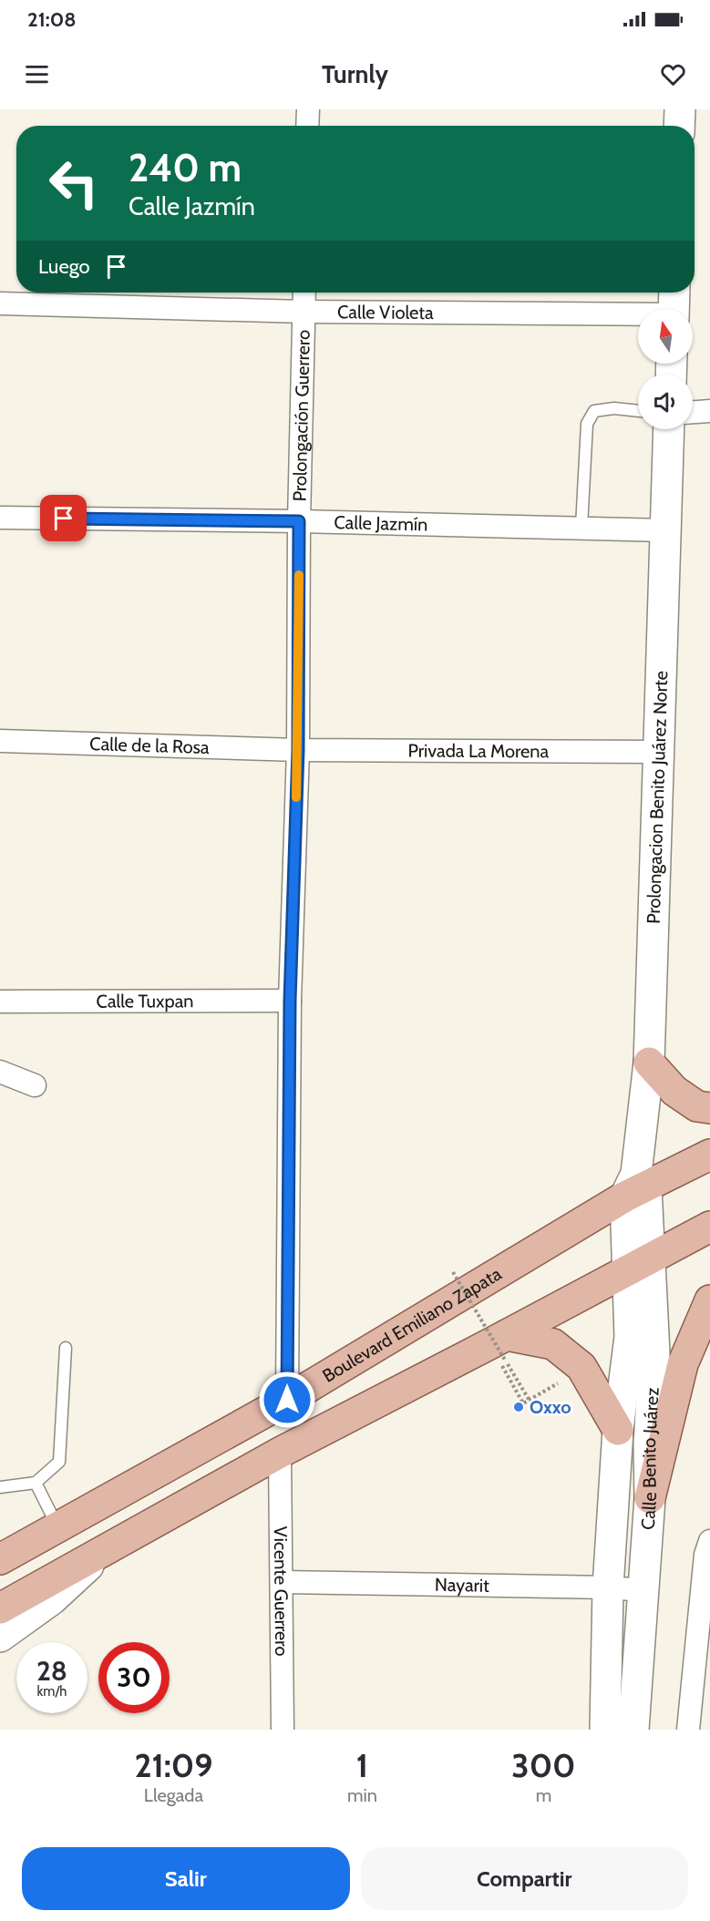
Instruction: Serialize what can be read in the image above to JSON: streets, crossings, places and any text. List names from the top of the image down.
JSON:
{
  "streets": {
    "main road": ["Boulevard Emiliano Zapata"],
    "street": [
      "Calle Violeta",
      "Prolongación Guerrero",
      "Calle Jazmín",
      "Calle de la Rosa",
      "Privada La Morena",
      "Prolongacion Benito Juárez Norte",
      "Calle Tuxpan",
      "Calle Benito Juárez",
      "Nayarit",
      "Vicente Guerrero"
    ]
  },
  "crossings": [
    ["Calle Violeta", "Prolongación Guerrero"],
    ["Prolongación Guerrero", "Calle Jazmín"],
    ["Prolongación Guerrero", "Calle de la Rosa"],
    ["Prolongación Guerrero", "Privada La Morena"],
    ["Prolongación Guerrero", "Calle Tuxpan"],
    ["Prolongación Guerrero", "Boulevard Emiliano Zapata"],
    ["Calle Jazmín", "Prolongacion Benito Juárez Norte"],
    ["Calle de la Rosa", "Privada La Morena"],
    ["Privada La Morena", "Prolongacion Benito Juárez Norte"],
    ["Prolongacion Benito Juárez Norte", "Boulevard Emiliano Zapata"],
    ["Prolongacion Benito Juárez Norte", "Calle Benito Juárez"],
    ["Boulevard Emiliano Zapata", "Calle Benito Juárez"],
    ["Calle Benito Juárez", "Nayarit"],
    ["Nayarit", "Vicente Guerrero"]
  ],
  "places": ["Oxxo"],
  "north": "top",
  "page": {
    "status": "21:08",
    "header": "Turnly",
    "turn": ["240 m", "Calle Jazmín"],
    "then": "Luego",
    "speed": "28 km/h",
    "limit": "30",
    "eta": [
      "21:09",
      "Llegada",
      "1",
      "min",
      "300",
      "m"
    ],
    "buttons": ["Salir", "Compartir"]
  }
}
